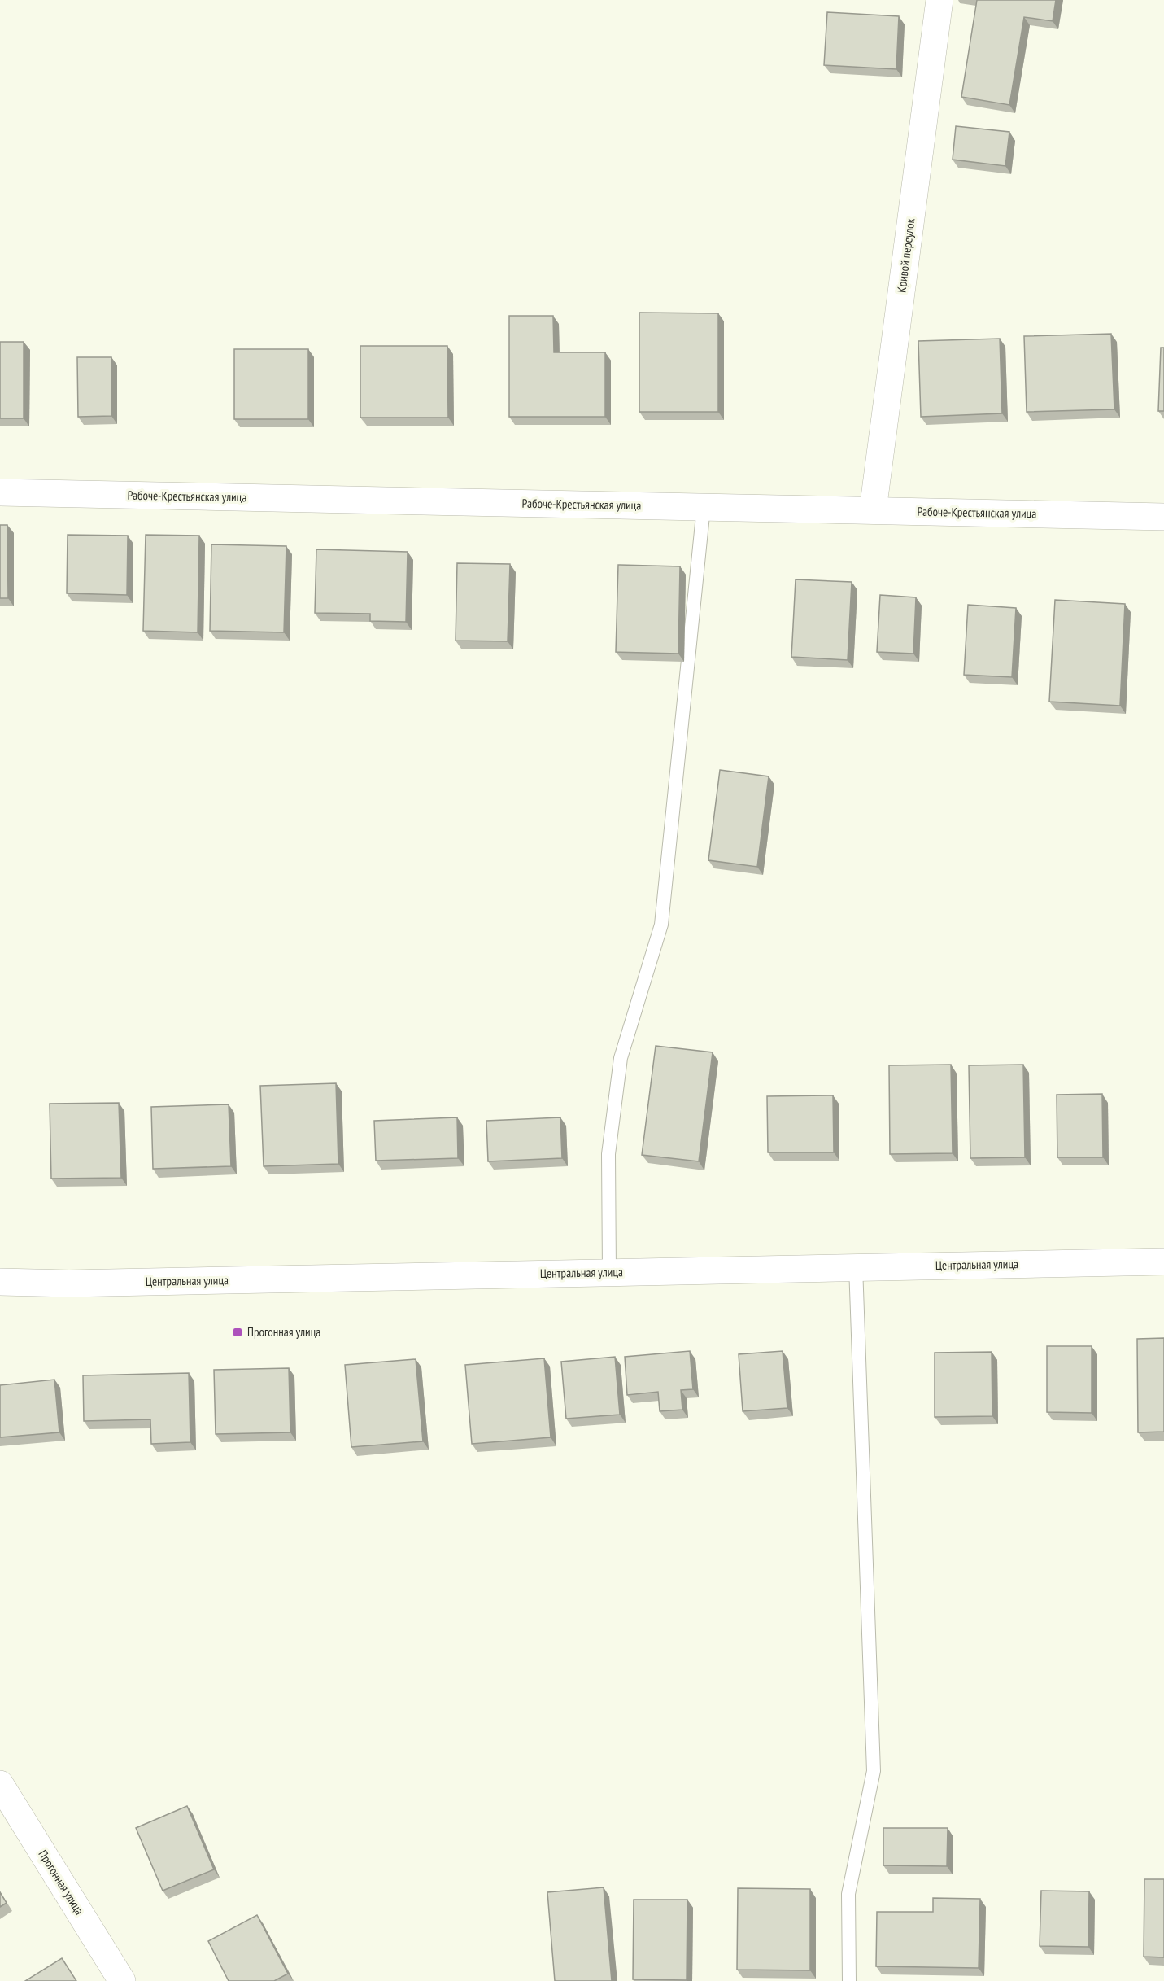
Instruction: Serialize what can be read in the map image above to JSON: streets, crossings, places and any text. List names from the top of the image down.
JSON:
{
  "streets": {
    "street": [
      "Кривой переулок",
      "Рабоче-Крестьянская улица",
      "Центральная улица",
      "Прогонная улица"
    ]
  },
  "crossings": [
    ["Кривой переулок", "Рабоче-Крестьянская улица"]
  ],
  "places": {
    "transit": ["Прогонная улица"]
  }
}
